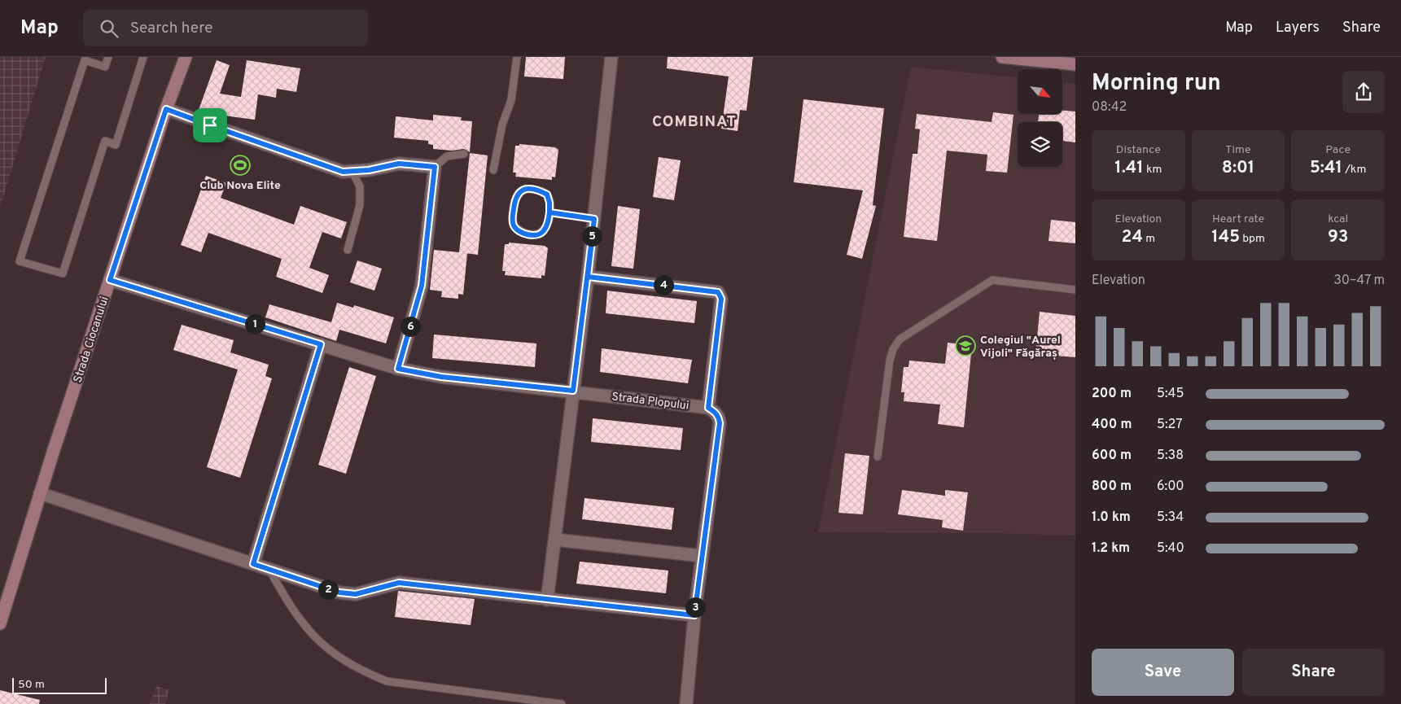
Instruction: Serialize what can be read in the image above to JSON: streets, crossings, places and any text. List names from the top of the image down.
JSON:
{
  "streets": {
    "main road": ["Strada Ciocanului"],
    "street": ["Strada Plopului"]
  },
  "crossings": [
    ["Strada Ciocanului", "Strada Plopului"]
  ],
  "districts": ["COMBINAT"],
  "places": {
    "sports": ["Club Nova Elite"],
    "school or university": ["Colegiul \"Aurel Vijoli\" Făgăraș"]
  },
  "scale_bar": "50 m",
  "north": "bottom right",
  "page": {
    "header": "Map",
    "search": "Search here",
    "nav": ["Map", "Layers", "Share"],
    "heading": ["Morning run", "08:42"],
    "stats": [
      ["Distance", "1.41 km"],
      ["Time", "8:01"],
      ["Pace", "5:41 /km"],
      ["Elevation", "24 m"],
      ["Heart rate", "145 bpm"],
      ["kcal", "93"]
    ],
    "pins": [
      "5",
      "4",
      "1",
      "6",
      "2",
      "3"
    ],
    "chart": ["Elevation", "30–47 m"],
    "list": [
      {
        "name": "200 m",
        "note": "5:45"
      },
      {
        "name": "400 m",
        "note": "5:27"
      },
      {
        "name": "600 m",
        "note": "5:38"
      },
      {
        "name": "800 m",
        "note": "6:00"
      },
      {
        "name": "1.0 km",
        "note": "5:34"
      },
      {
        "name": "1.2 km",
        "note": "5:40"
      }
    ],
    "buttons": ["Save", "Share"],
    "scale": "50 m"
  }
}
